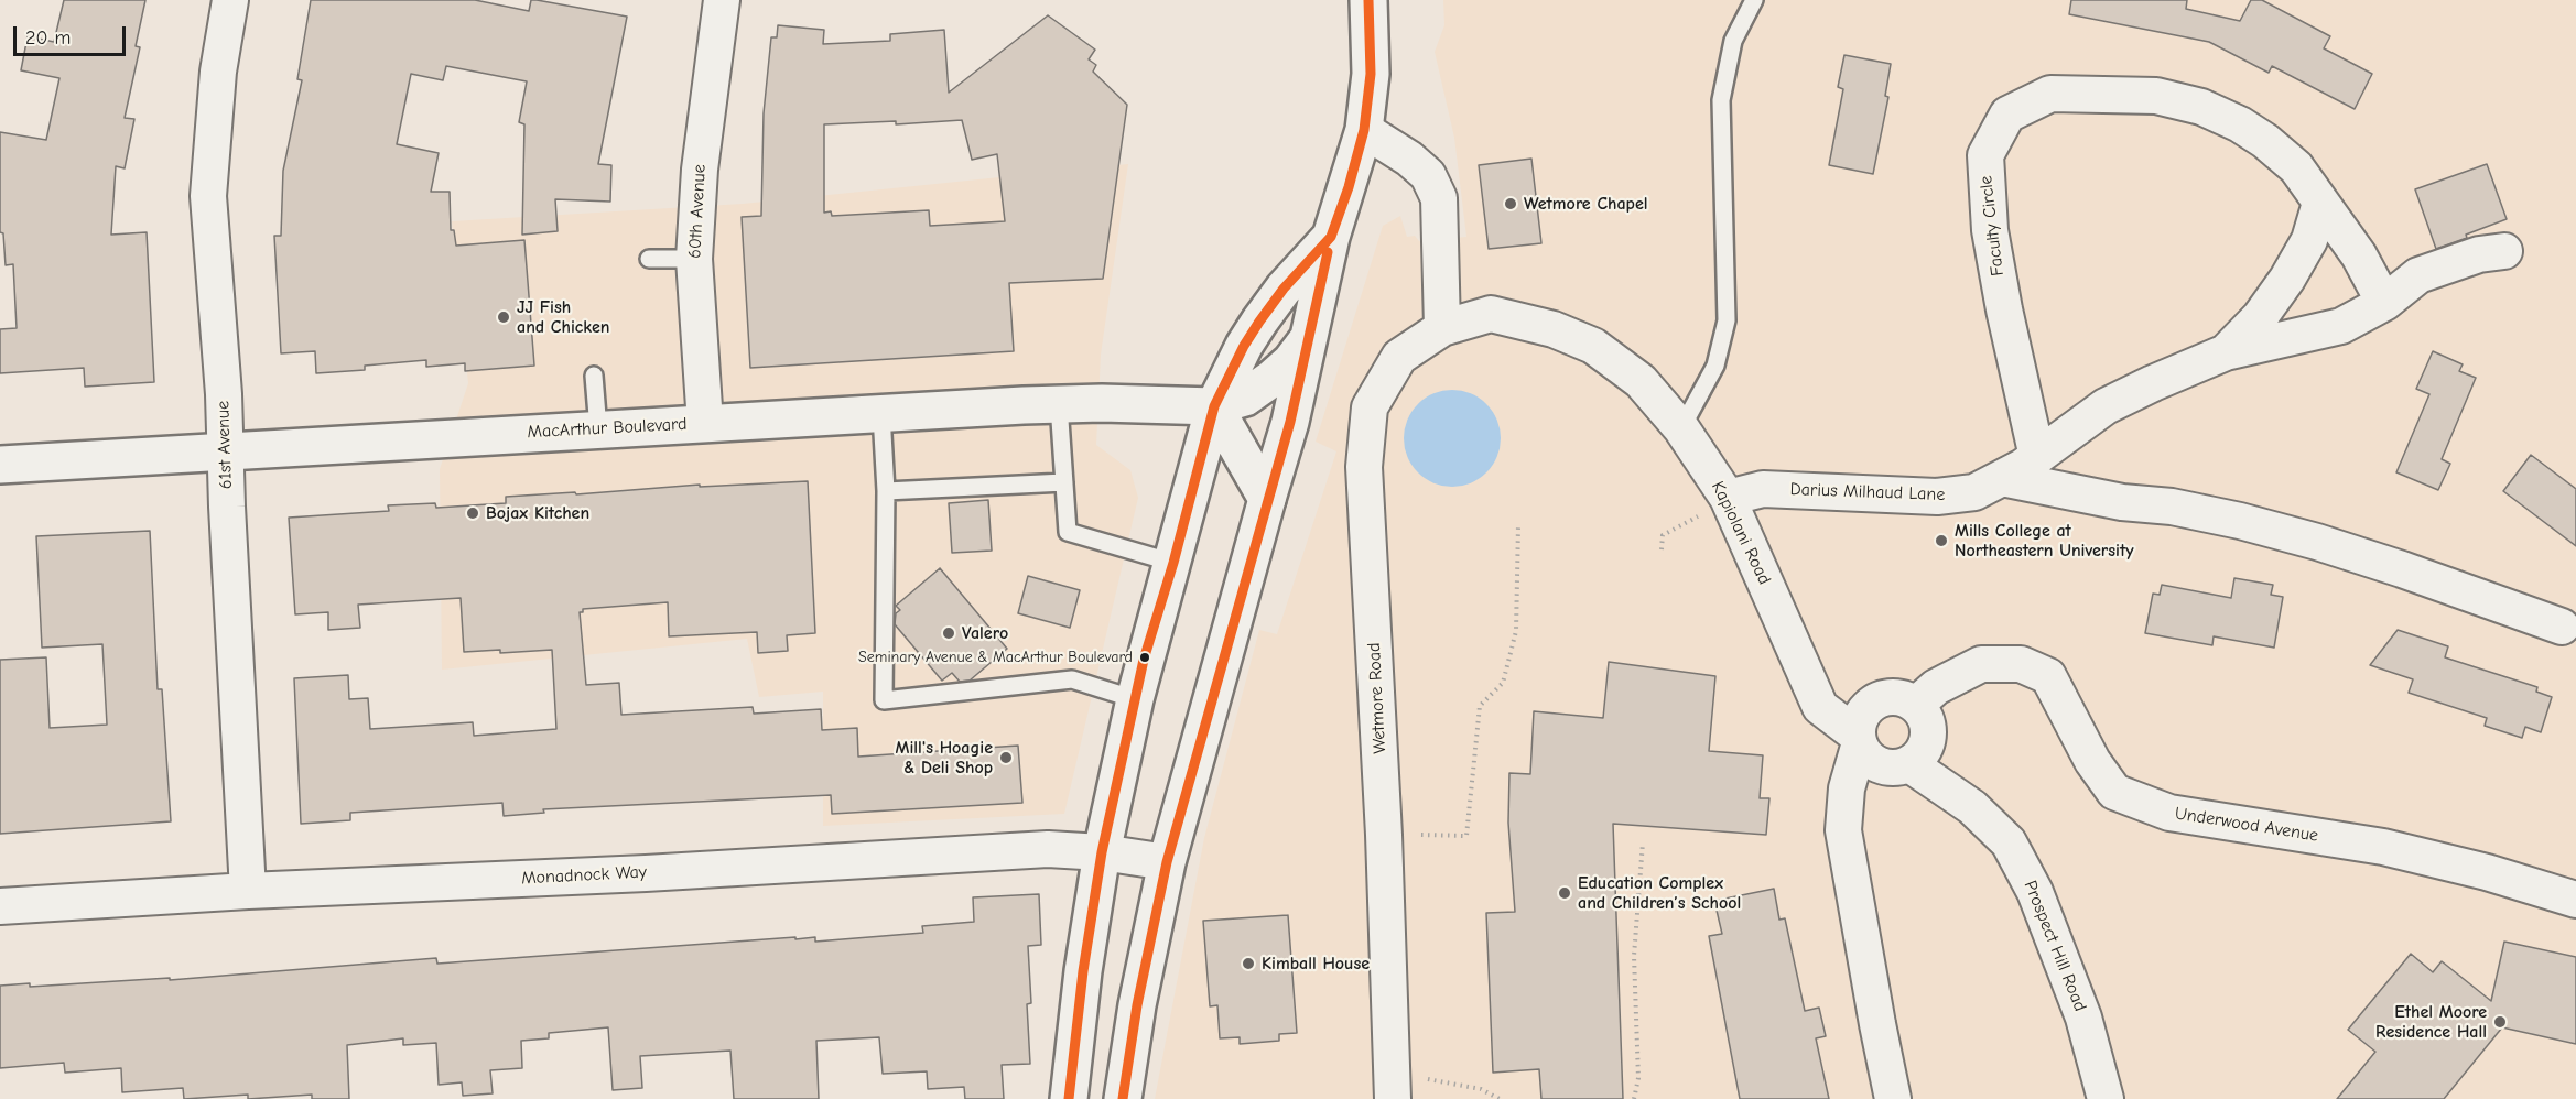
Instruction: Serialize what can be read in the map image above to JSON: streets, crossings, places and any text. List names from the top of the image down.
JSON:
{
  "streets": {
    "main road": ["MacArthur Boulevard"],
    "street": [
      "60th Avenue",
      "Faculty Circle",
      "61st Avenue",
      "Darius Milhaud Lane",
      "Kapiolani Road",
      "Wetmore Road",
      "Underwood Avenue",
      "Monadnock Way",
      "Prospect Hill Road"
    ]
  },
  "crossings": [
    ["60th Avenue", "MacArthur Boulevard"],
    ["Faculty Circle", "Darius Milhaud Lane"],
    ["MacArthur Boulevard", "61st Avenue"],
    ["MacArthur Boulevard", "Monadnock Way"],
    ["61st Avenue", "Monadnock Way"],
    ["Darius Milhaud Lane", "Kapiolani Road"],
    ["Kapiolani Road", "Wetmore Road"],
    ["Kapiolani Road", "Underwood Avenue"],
    ["Kapiolani Road", "Prospect Hill Road"],
    ["Underwood Avenue", "Prospect Hill Road"]
  ],
  "places": [
    "Wetmore Chapel",
    "JJ Fish and Chicken",
    "Bojax Kitchen",
    "Mills College at Northeastern University",
    "Valero",
    "Seminary Avenue & MacArthur Boulevard",
    "Mill's Hoagie & Deli Shop",
    "Education Complex and Children’s School",
    "Kimball House",
    "Ethel Moore Residence Hall"
  ],
  "scale_bar": "20 m"
}
